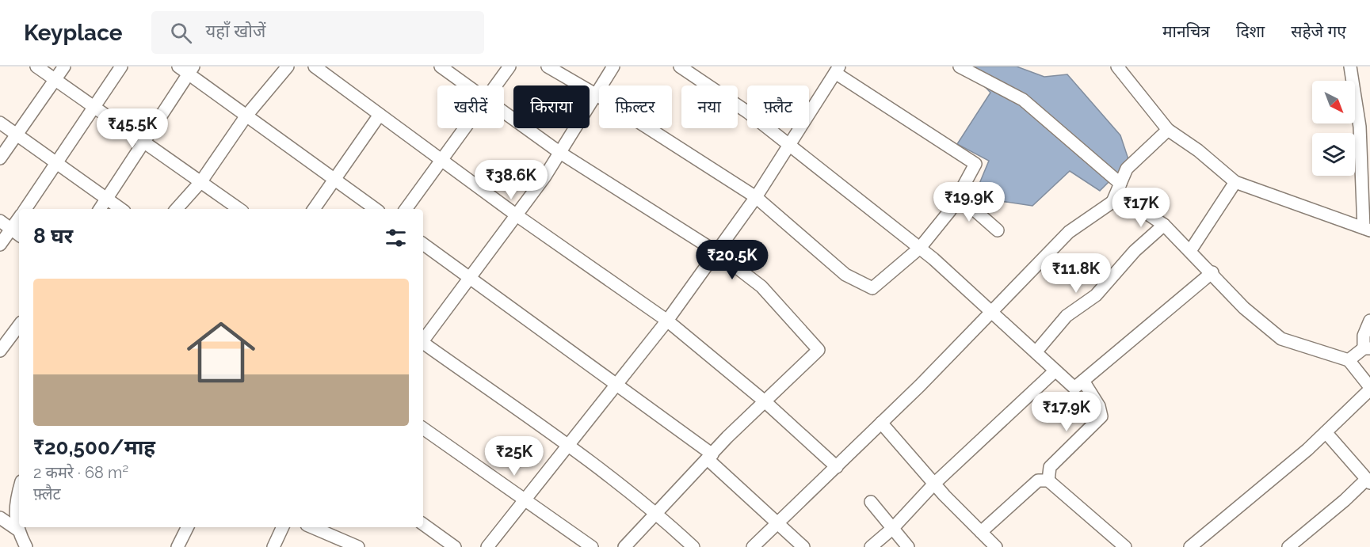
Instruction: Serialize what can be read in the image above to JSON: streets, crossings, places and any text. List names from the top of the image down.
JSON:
{
  "north": "bottom right",
  "page": {
    "header": "Keyplace",
    "search": "यहाँ खोजें",
    "nav": ["मानचित्र", "दिशा", "सहेजे गए"],
    "chip": [
      "खरीदें",
      "किराया",
      "फ़िल्टर",
      "नया",
      "फ़्लैट"
    ],
    "price": [
      "₹45.5K",
      "₹38.6K",
      "₹19.9K",
      "₹17K",
      "₹20.5K",
      "₹11.8K",
      "₹17.9K",
      "₹25K"
    ],
    "heading": "8 घर",
    "list": [
      {
        "name": "₹20,500/माह",
        "note": "2 कमरे · 68 m² · फ़्लैट"
      }
    ]
  }
}
